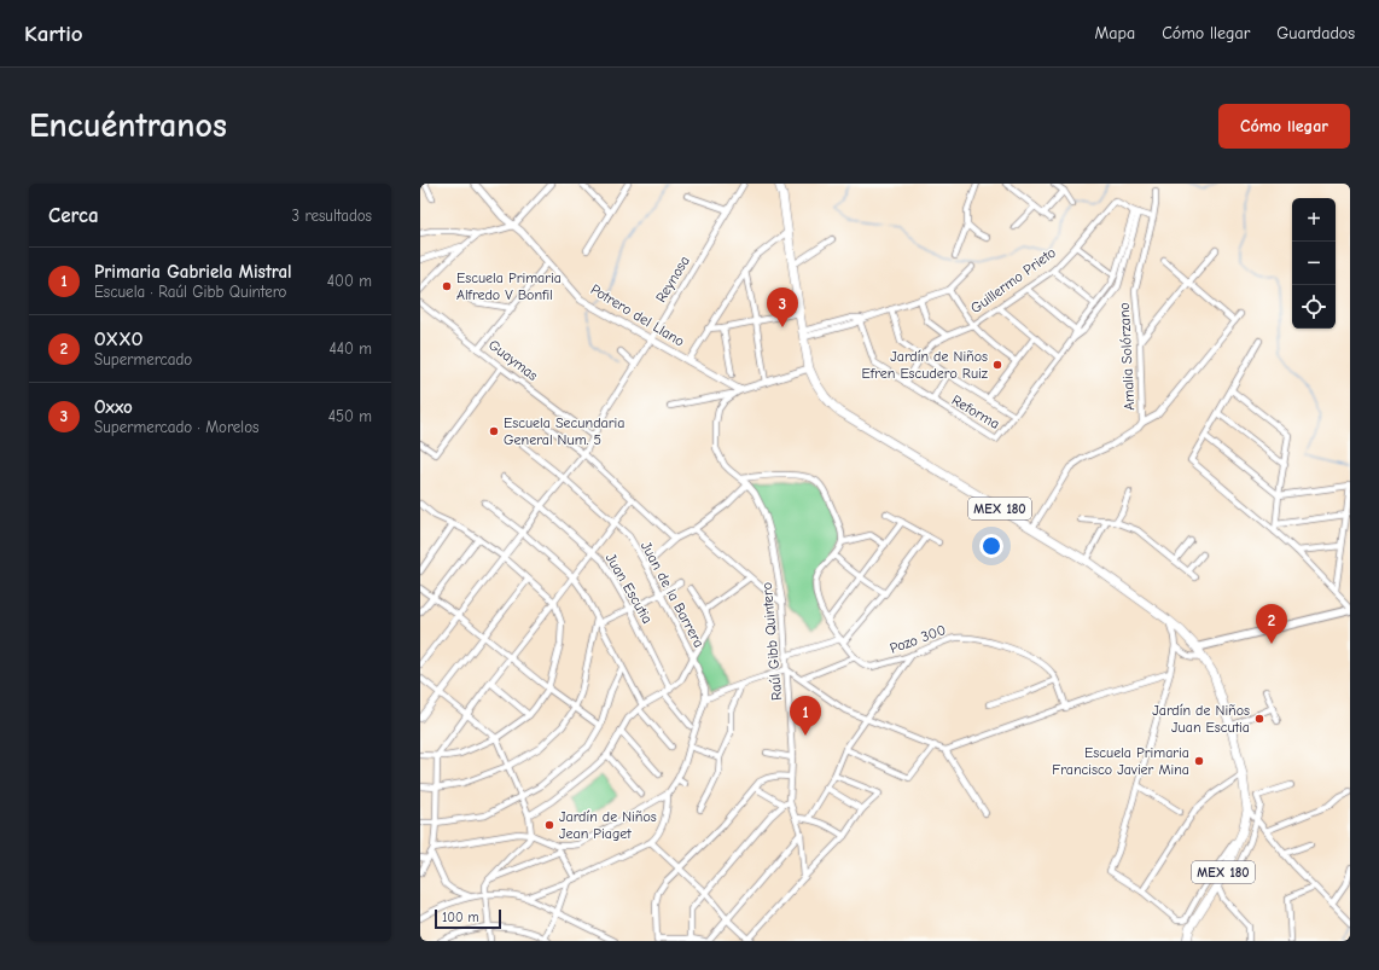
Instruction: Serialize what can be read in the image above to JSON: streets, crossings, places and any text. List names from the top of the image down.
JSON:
{
  "streets": {
    "main road": ["MEX 180"],
    "street": [
      "Reynosa",
      "Guillermo Prieto",
      "Potrero del Llano",
      "Amalia Solórzano",
      "Guaymas",
      "Reforma",
      "Juan Escutia",
      "Juan de la Barrera",
      "Pozo 300",
      "Raúl Gibb Quintero"
    ]
  },
  "crossings": [
    ["Reynosa", "Potrero del Llano"],
    ["Reynosa", "Guaymas"],
    ["Reynosa", "Juan Escutia"],
    ["Reynosa", "Juan de la Barrera"],
    ["Guillermo Prieto", "Reforma"],
    ["Amalia Solórzano", "MEX 180"]
  ],
  "places": [
    "Escuela Primaria Alfredo V Bonfil",
    "Jardín de Niños Efren Escudero Ruiz",
    "Escuela Secundaria General Num. 5",
    "Jardín de Niños Juan Escutia",
    "Escuela Primaria Francisco Javier Mina",
    "Jardín de Niños Jean Piaget"
  ],
  "scale_bar": "100 m",
  "page": {
    "header": "Kartio",
    "nav": ["Mapa", "Cómo llegar", "Guardados"],
    "buttons": "Cómo llegar",
    "title": "Encuéntranos",
    "heading": ["Cerca", "3 resultados"],
    "map_buttons": ["+", "−"],
    "list": [
      {
        "mark": "1",
        "name": "Primaria Gabriela Mistral",
        "note": "Escuela · Raúl Gibb Quintero",
        "value": "400 m"
      },
      {
        "mark": "2",
        "name": "OXXO",
        "note": "Supermercado",
        "value": "440 m"
      },
      {
        "mark": "3",
        "name": "Oxxo",
        "note": "Supermercado · Morelos",
        "value": "450 m"
      }
    ],
    "pins": ["3", "2", "1"],
    "scale": "100 m"
  }
}
